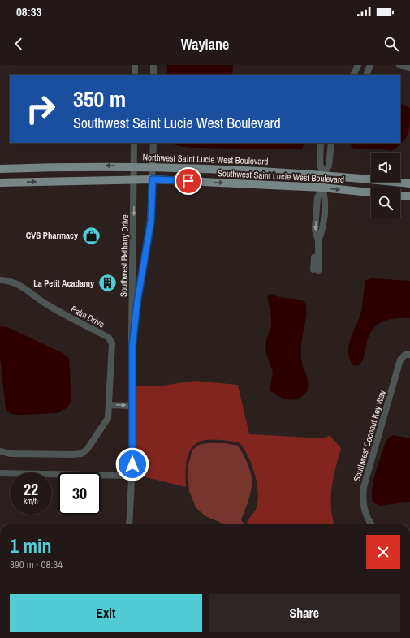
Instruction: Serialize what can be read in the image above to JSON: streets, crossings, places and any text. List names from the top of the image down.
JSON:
{
  "streets": {
    "main road": ["Northwest Saint Lucie West Boulevard", "Southwest Saint Lucie West Boulevard"],
    "street": ["Southwest Bethany Drive", "Palm Drive", "Southwest Coconut Key Way"]
  },
  "crossings": [
    ["Northwest Saint Lucie West Boulevard", "Southwest Bethany Drive"],
    ["Southwest Saint Lucie West Boulevard", "Southwest Bethany Drive"]
  ],
  "one_way": ["Southwest Saint Lucie West Boulevard"],
  "places": {
    "shop": ["CVS Pharmacy"],
    "building": ["La Petit Acadamy"]
  },
  "page": {
    "status": "08:33",
    "header": "Waylane",
    "turn": ["350 m", "Southwest Saint Lucie West Boulevard"],
    "speed": "22 km/h",
    "limit": "30",
    "heading": ["1 min", "390 m · 08:34"],
    "buttons": ["Exit", "Share"]
  }
}
